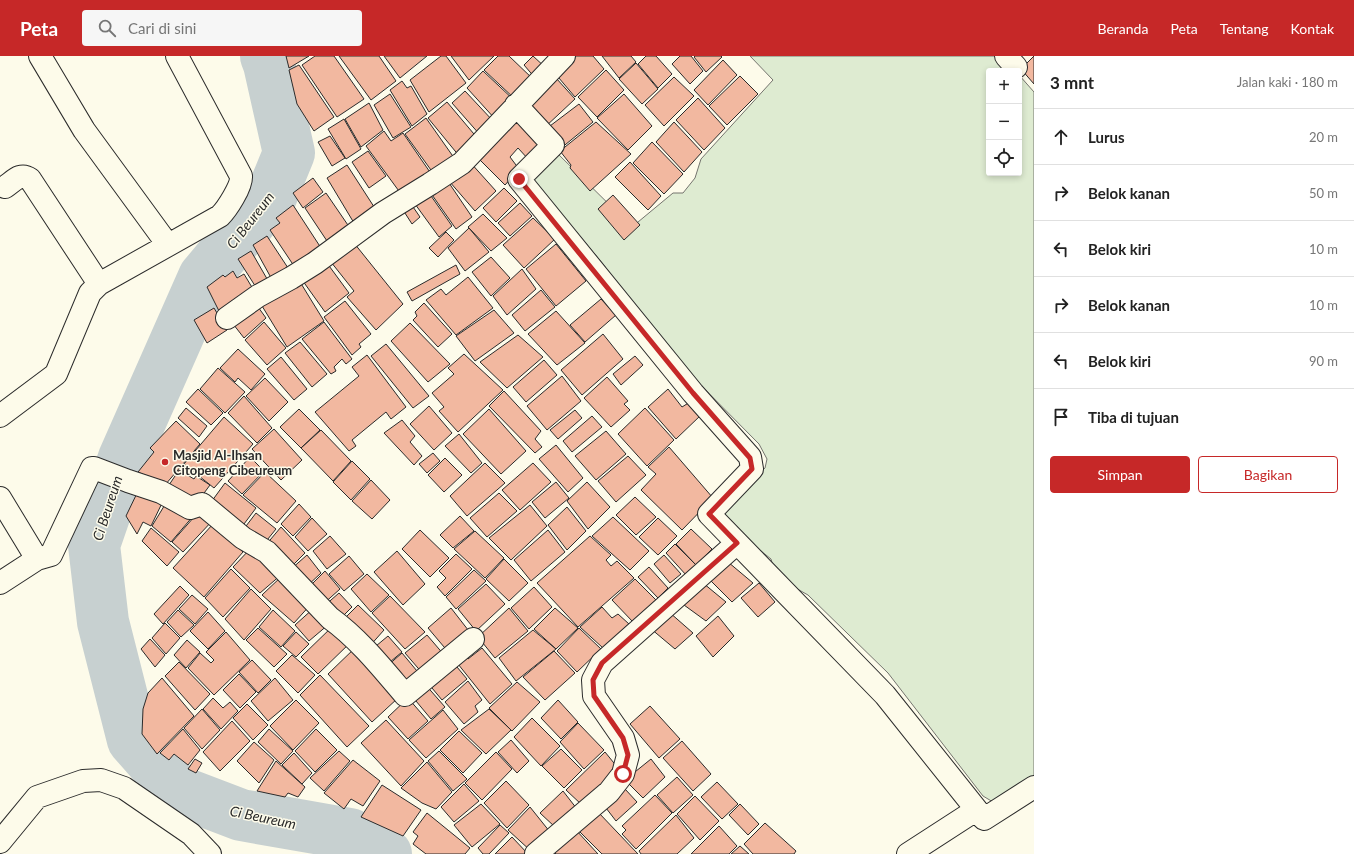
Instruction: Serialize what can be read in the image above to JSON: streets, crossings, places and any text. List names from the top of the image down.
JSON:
{
  "water": ["Ci Beureum"],
  "places": ["Masjid Al-Ihsan Citopeng Cibeureum"],
  "page": {
    "header": "Peta",
    "search": "Cari di sini",
    "nav": [
      "Beranda",
      "Peta",
      "Tentang",
      "Kontak"
    ],
    "heading": ["3 mnt", "Jalan kaki · 180 m"],
    "map_buttons": ["+", "−"],
    "list": [
      ["Lurus", "20 m"],
      ["Belok kanan", "50 m"],
      ["Belok kiri", "10 m"],
      ["Belok kanan", "10 m"],
      ["Belok kiri", "90 m"],
      "Tiba di tujuan"
    ],
    "buttons": ["Simpan", "Bagikan"]
  }
}
